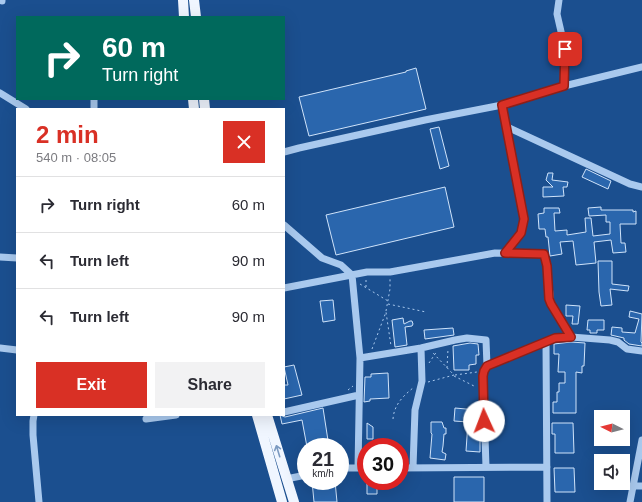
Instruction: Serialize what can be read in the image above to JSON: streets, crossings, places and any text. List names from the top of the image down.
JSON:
{
  "north": "left",
  "page": {
    "turn": ["60 m", "Turn right"],
    "heading": ["2 min", "540 m · 08:05"],
    "list": [
      {
        "name": "Turn right",
        "value": "60 m"
      },
      {
        "name": "Turn left",
        "value": "90 m"
      },
      {
        "name": "Turn left",
        "value": "90 m"
      }
    ],
    "buttons": ["Exit", "Share"],
    "speed": "21 km/h",
    "limit": "30"
  }
}
